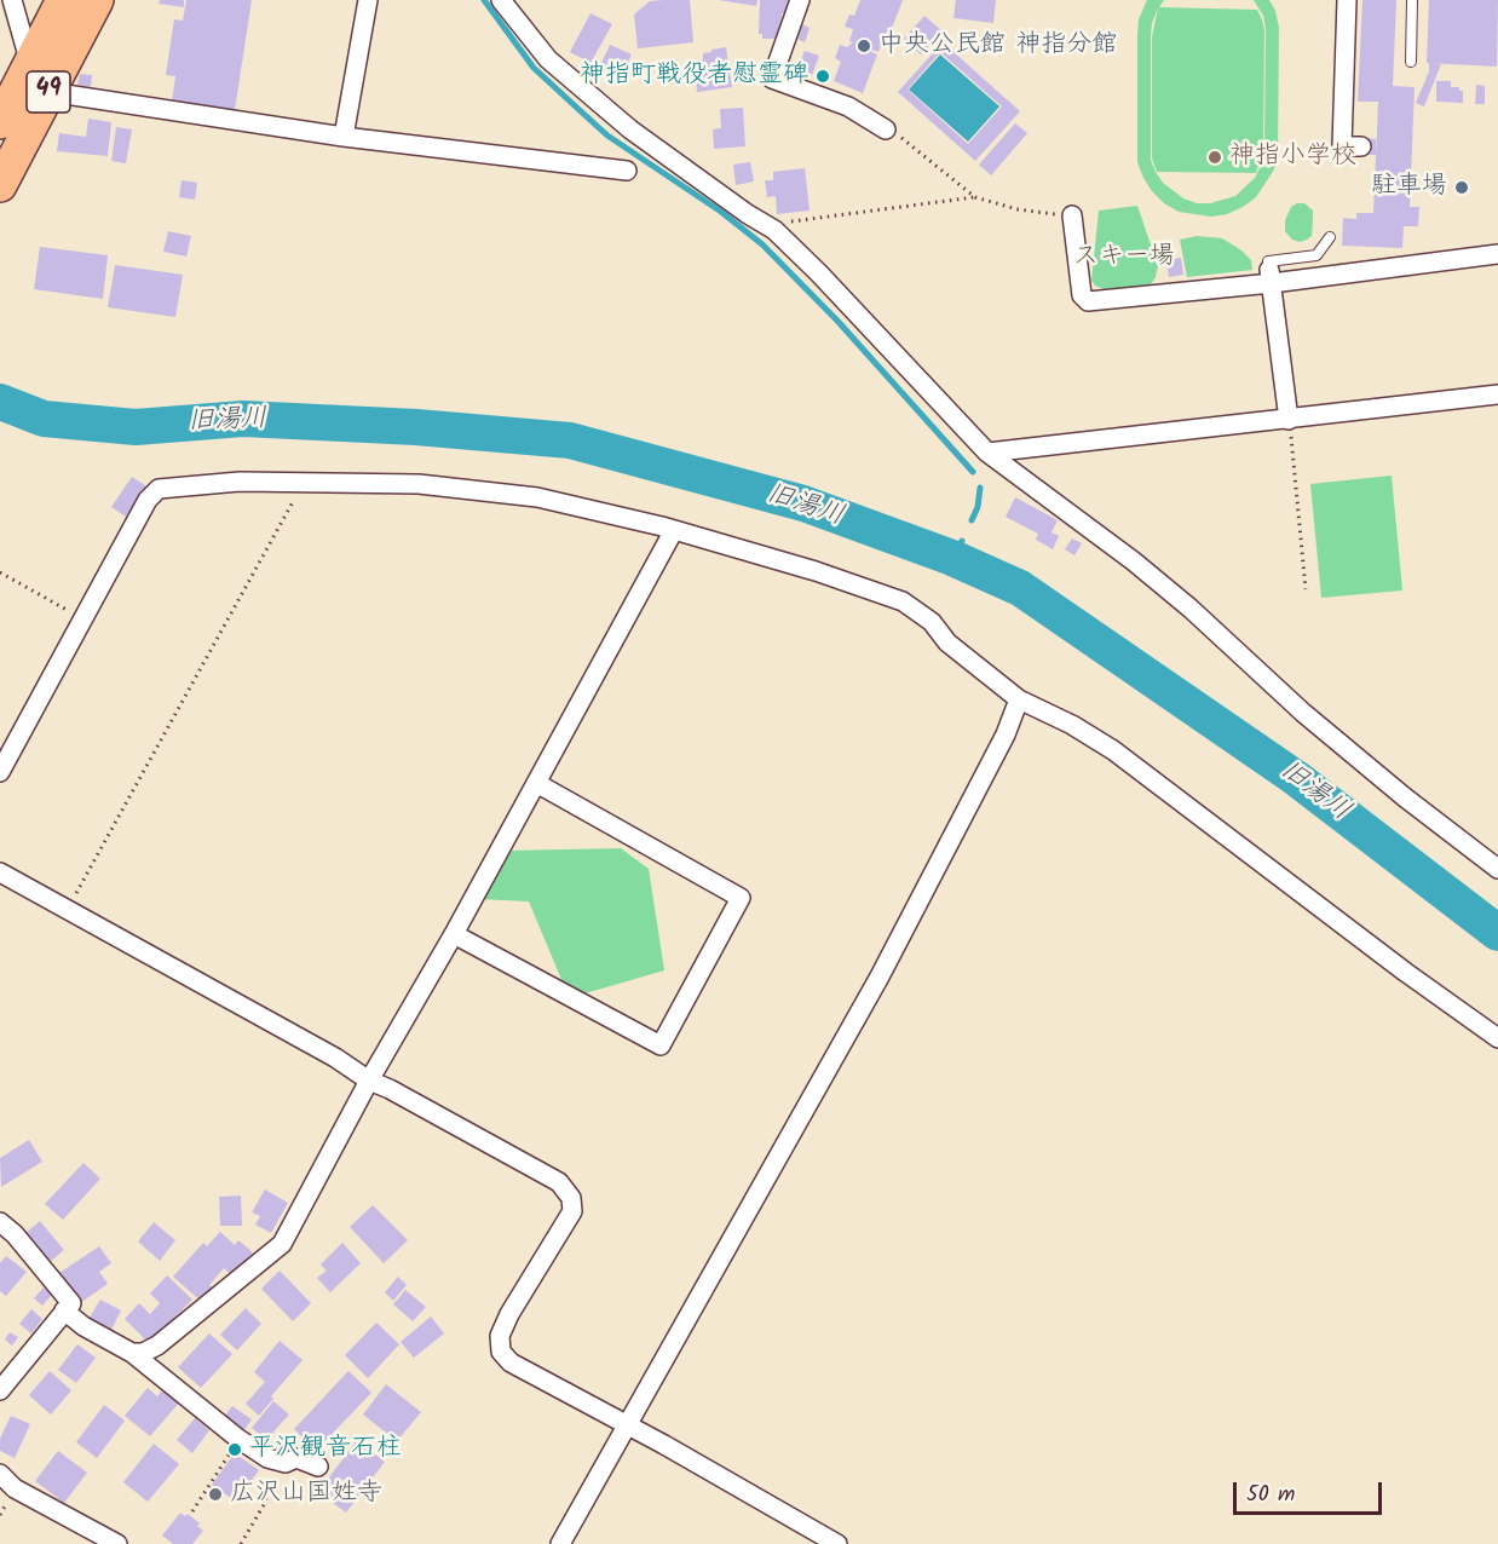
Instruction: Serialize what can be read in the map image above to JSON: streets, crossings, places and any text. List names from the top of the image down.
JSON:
{
  "streets": {
    "highway": ["49"]
  },
  "water": ["旧湯川"],
  "parks": ["スキー場"],
  "places": [
    "中央公民館 神指分館",
    "神指町戦役者慰霊碑",
    "神指小学校",
    "駐車場",
    "平沢観音石柱",
    "広沢山国姓寺"
  ],
  "scale_bar": "50 m"
}
